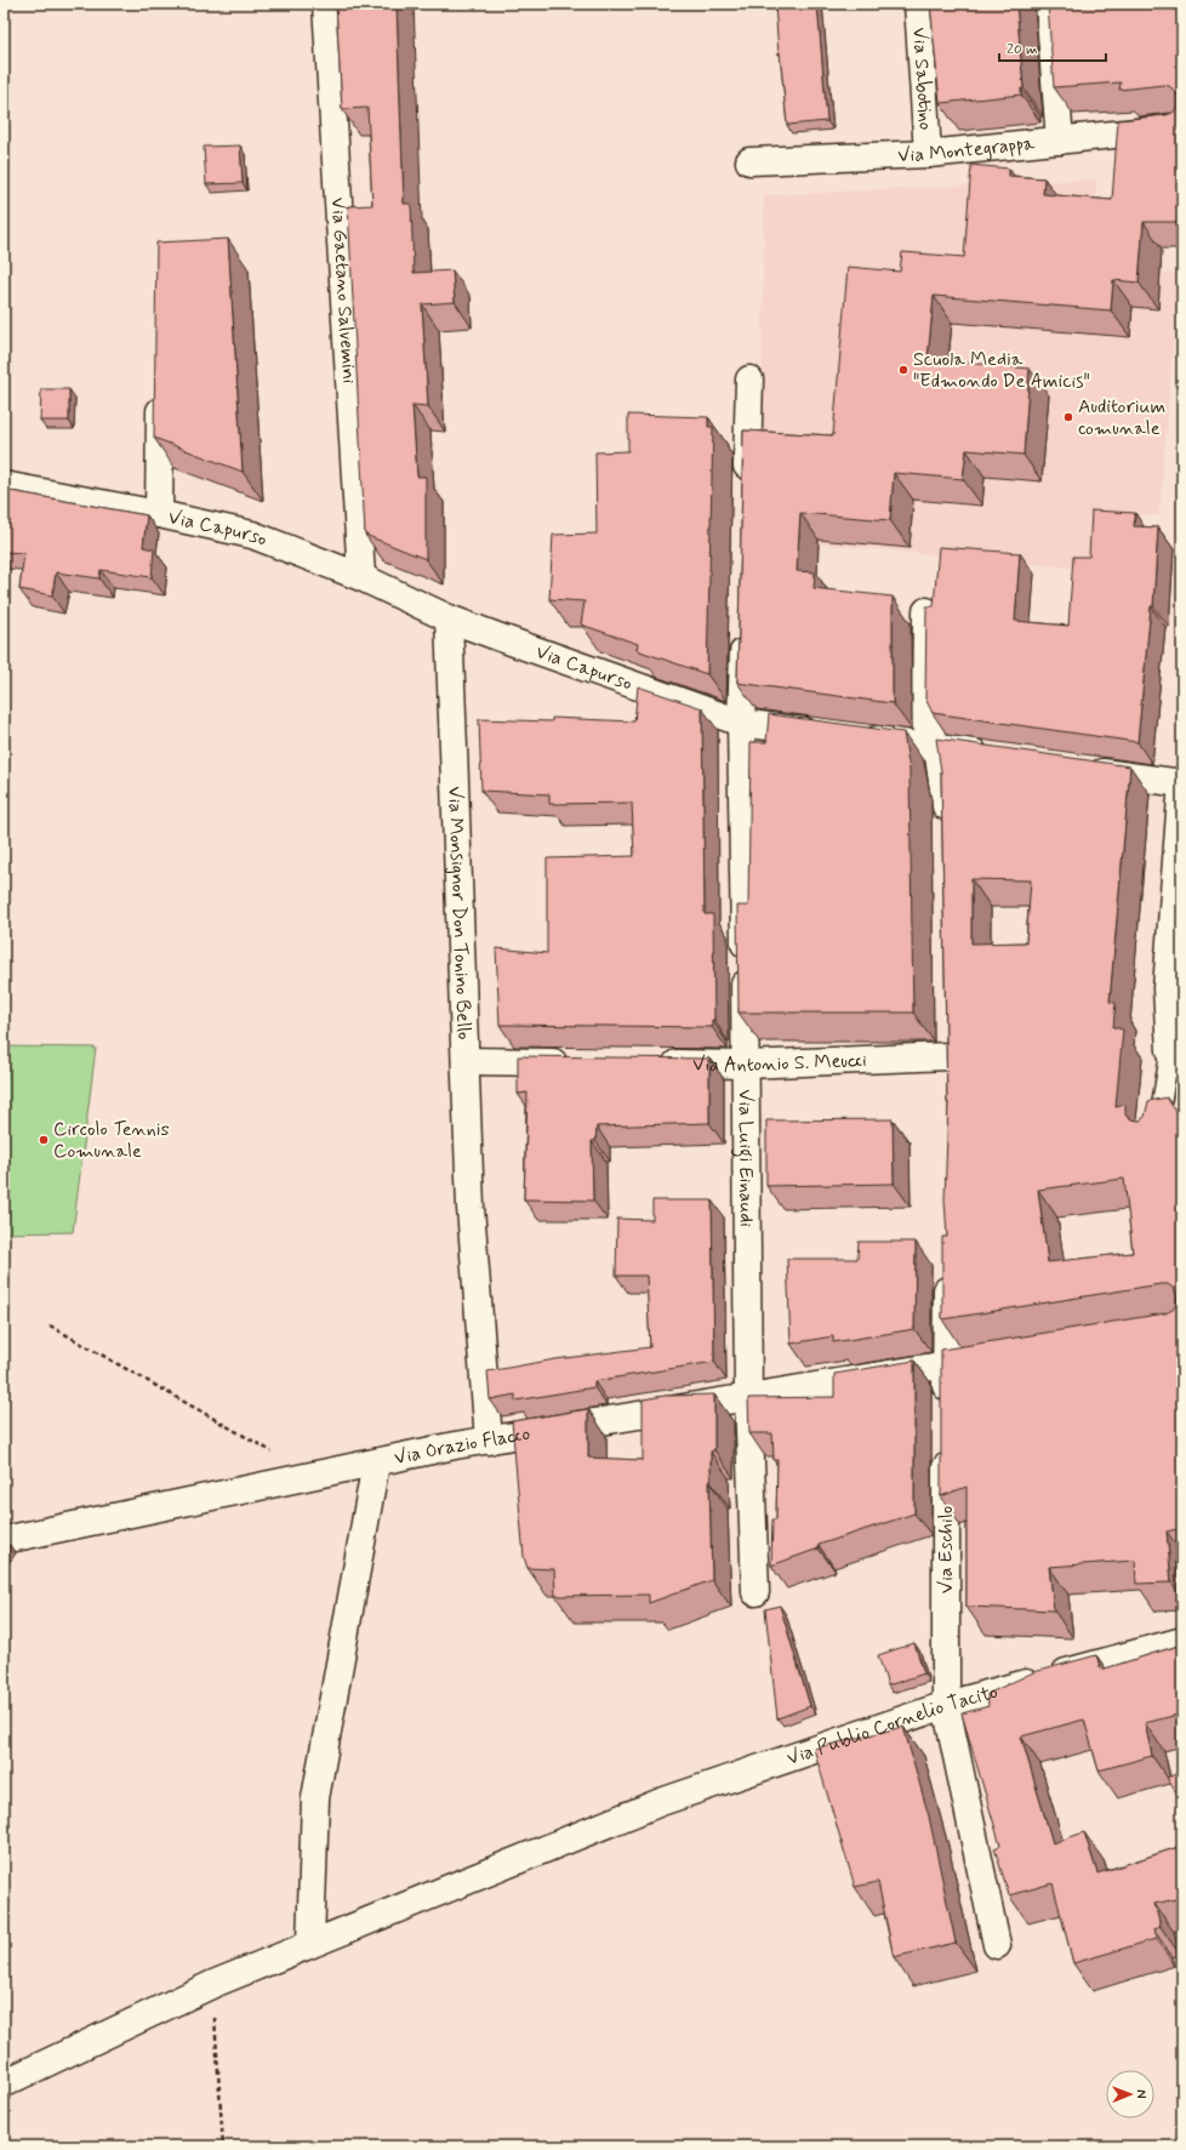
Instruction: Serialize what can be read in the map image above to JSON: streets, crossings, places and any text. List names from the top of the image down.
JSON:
{
  "streets": {
    "street": [
      "Via Sabotino",
      "Via Montegrappa",
      "Via Gaetano Salvemini",
      "Via Capurso",
      "Via Monsignor Don Tonino Bello",
      "Via Antonio S. Meucci",
      "Via Luigi Einaudi",
      "Via Orazio Flacco",
      "Via Eschilo",
      "Via Publio Cornelio Tacito"
    ]
  },
  "crossings": [
    ["Via Sabotino", "Via Montegrappa"],
    ["Via Gaetano Salvemini", "Via Capurso"],
    ["Via Capurso", "Via Monsignor Don Tonino Bello"],
    ["Via Capurso", "Via Luigi Einaudi"],
    ["Via Monsignor Don Tonino Bello", "Via Orazio Flacco"],
    ["Via Antonio S. Meucci", "Via Luigi Einaudi"],
    ["Via Luigi Einaudi", "Via Orazio Flacco"],
    ["Via Eschilo", "Via Publio Cornelio Tacito"]
  ],
  "places": ["Scuola Media \"Edmondo De Amicis\"", "Auditorium comunale", "Circolo Tennis Comunale"],
  "scale_bar": "20 m",
  "north": "right"
}
